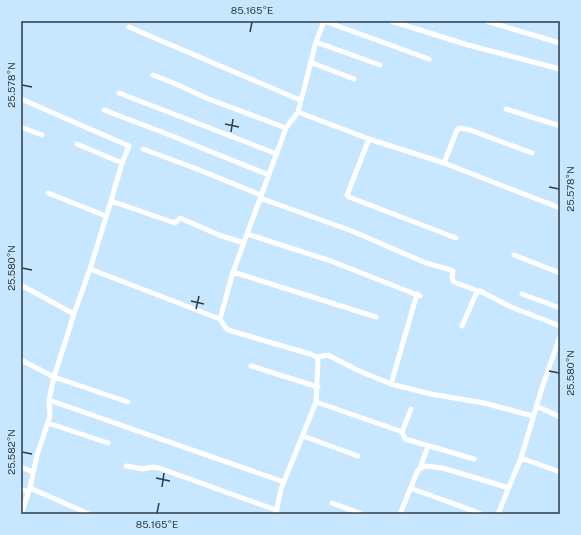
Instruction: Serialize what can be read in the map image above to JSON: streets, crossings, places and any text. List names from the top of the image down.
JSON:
{
  "coordinates": [
    "85.165°E",
    "25.578°N",
    "25.580°N",
    "25.582°N"
  ]
}
